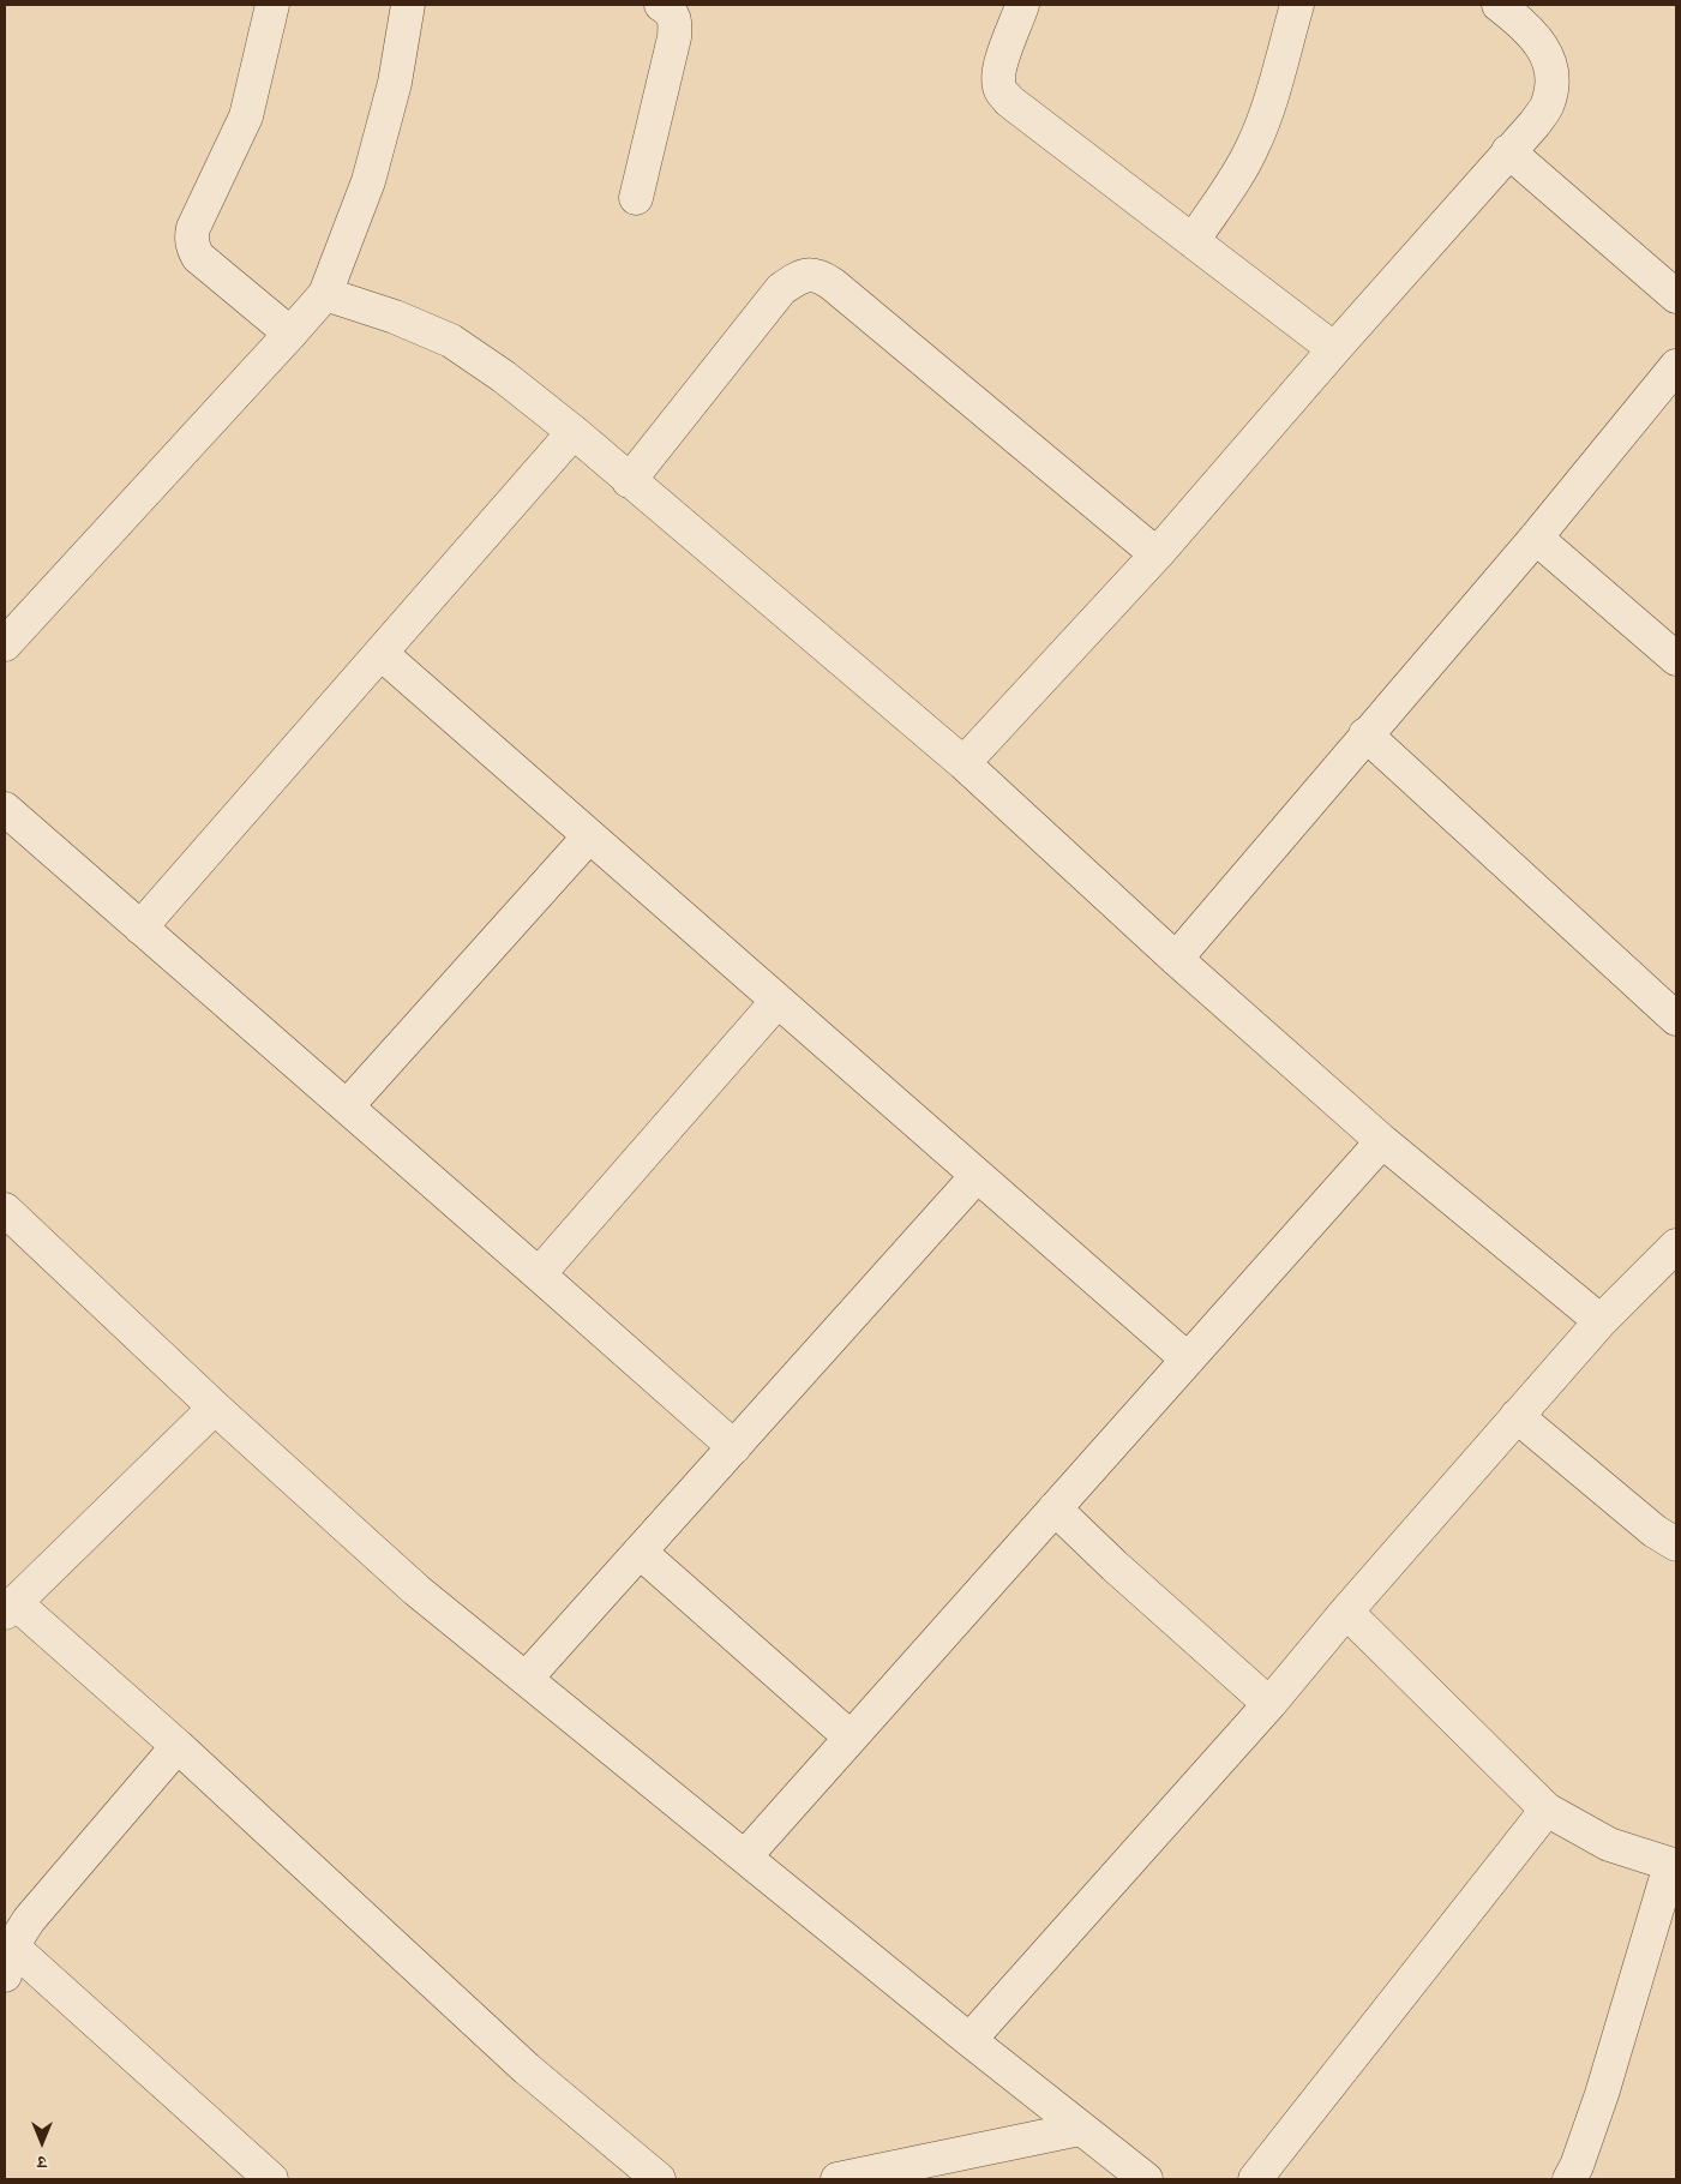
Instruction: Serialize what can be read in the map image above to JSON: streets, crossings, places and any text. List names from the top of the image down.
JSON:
{
  "north": "bottom"
}
